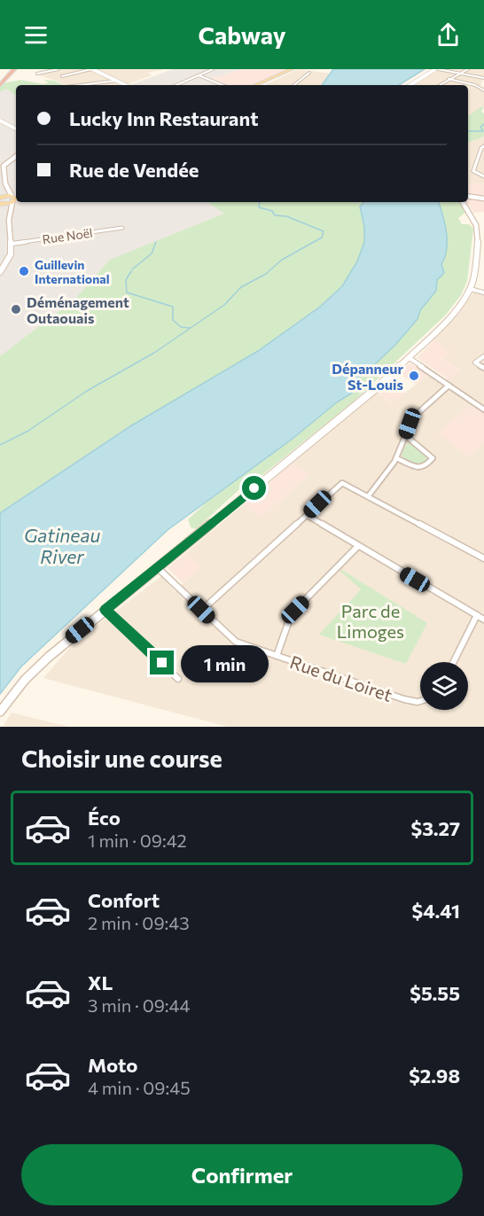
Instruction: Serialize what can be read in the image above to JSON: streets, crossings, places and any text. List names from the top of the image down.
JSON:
{
  "streets": {
    "street": ["Rue Noël", "Rue du Loiret"]
  },
  "water": ["Gatineau River"],
  "parks": ["Parc de Limoges"],
  "places": ["Guillevin International", "Déménagement Outaouais", "Dépanneur St-Louis"],
  "page": {
    "header": "Cabway",
    "banner": ["Lucky Inn Restaurant", "Rue de Vendée"],
    "bubble": "1 min",
    "heading": "Choisir une course",
    "list": [
      {
        "name": "Éco",
        "note": "1 min · 09:42",
        "value": "$3.27"
      },
      {
        "name": "Confort",
        "note": "2 min · 09:43",
        "value": "$4.41"
      },
      {
        "name": "XL",
        "note": "3 min · 09:44",
        "value": "$5.55"
      },
      {
        "name": "Moto",
        "note": "4 min · 09:45",
        "value": "$2.98"
      }
    ],
    "buttons": "Confirmer"
  }
}
